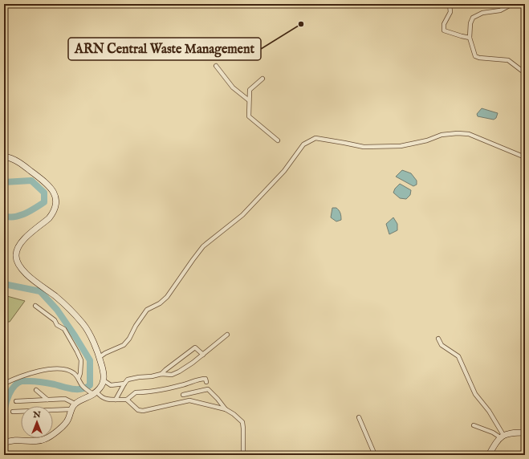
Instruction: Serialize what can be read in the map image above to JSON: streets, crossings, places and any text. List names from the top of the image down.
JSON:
{
  "places": ["ARN Central Waste Management"],
  "north": "top"
}
